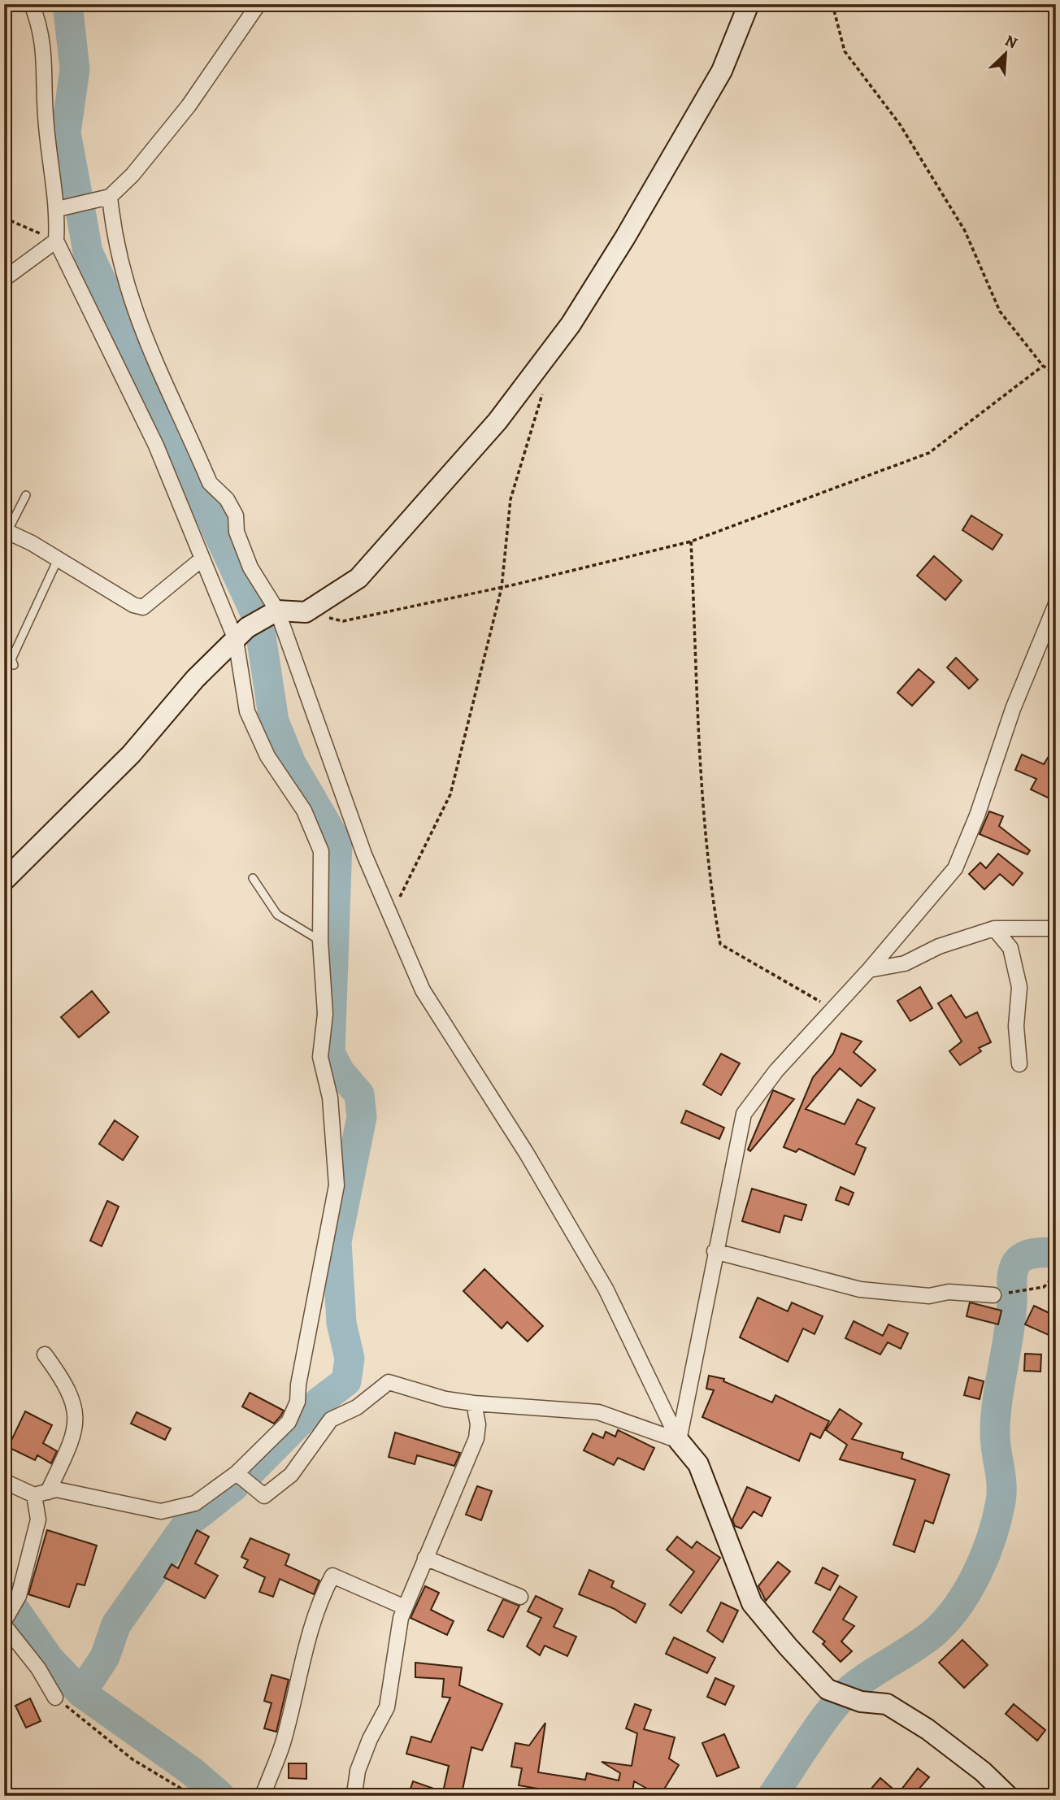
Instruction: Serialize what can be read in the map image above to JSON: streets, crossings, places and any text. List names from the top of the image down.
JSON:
{
  "north": "top right"
}
